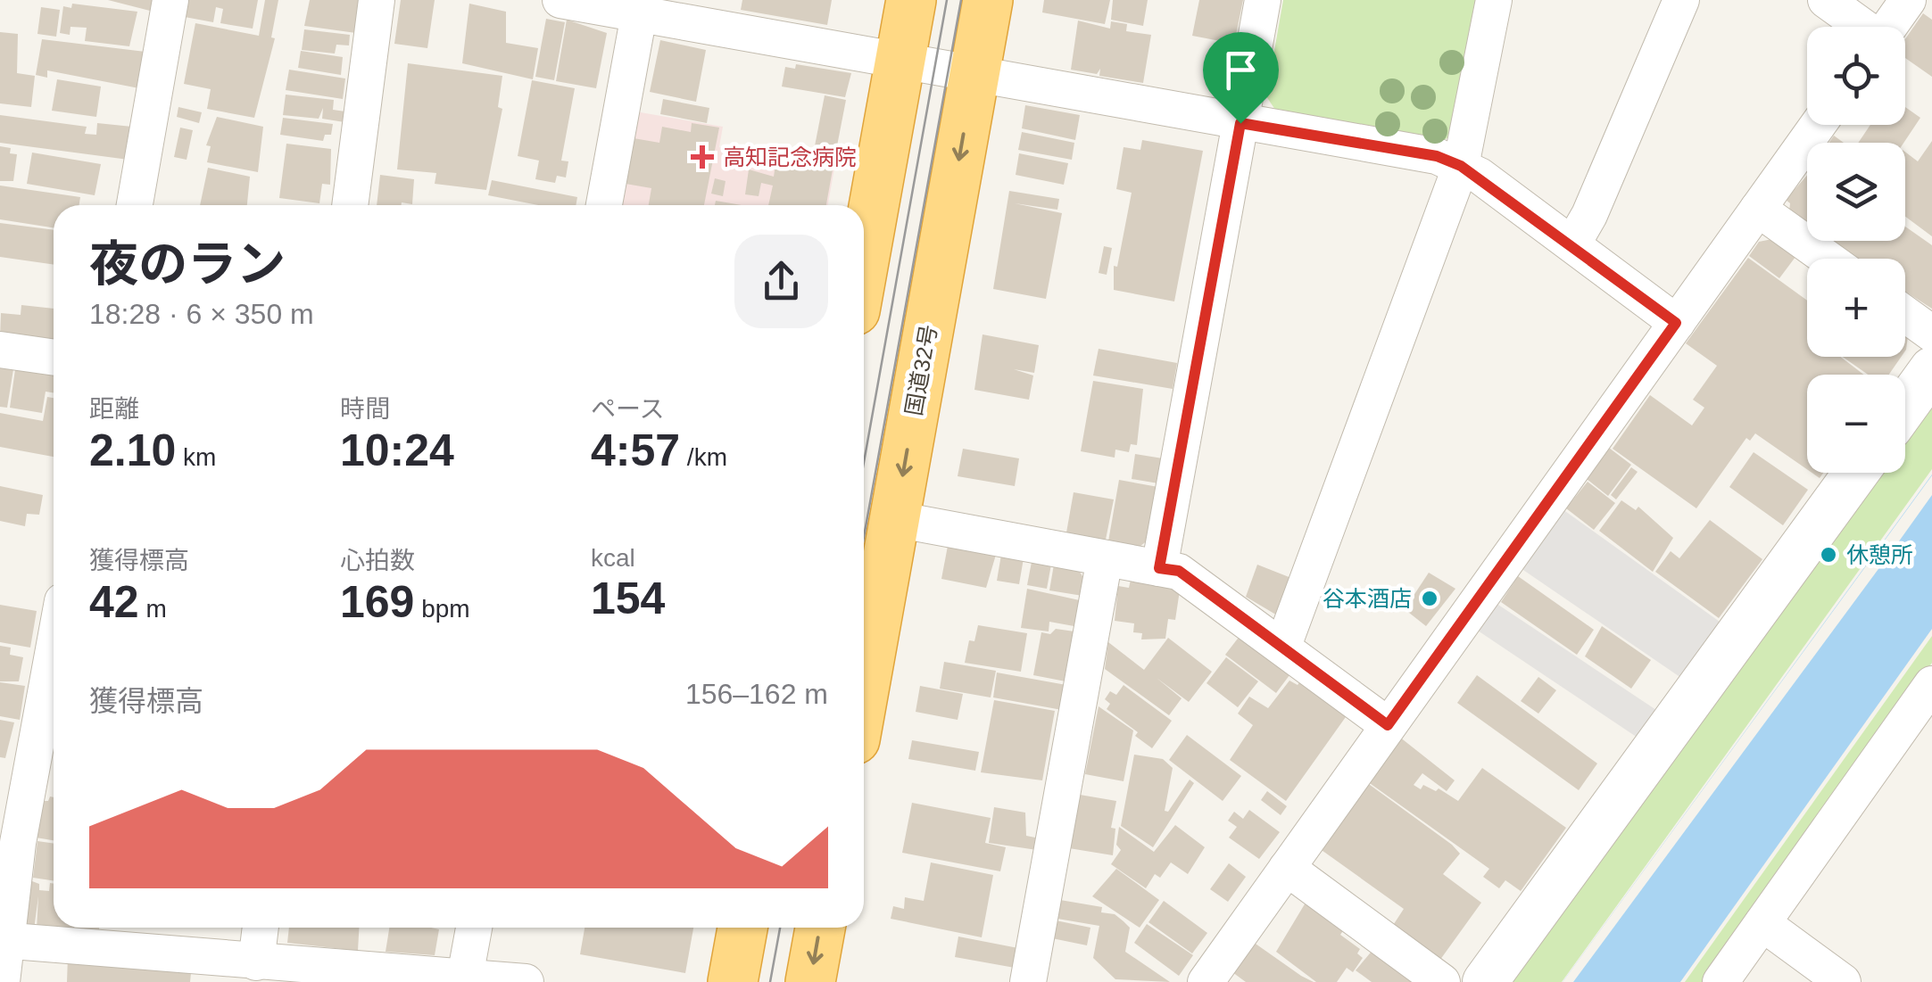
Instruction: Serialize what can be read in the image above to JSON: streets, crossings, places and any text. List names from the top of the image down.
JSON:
{
  "streets": {
    "highway": ["国道32号"]
  },
  "places": {
    "health": ["高知記念病院"],
    "other": ["休憩所", "谷本酒店"]
  },
  "page": {
    "map_buttons": ["+", "−"],
    "heading": ["夜のラン", "18:28 · 6 × 350 m"],
    "stats": [
      ["距離", "2.10 km"],
      ["時間", "10:24"],
      ["ペース", "4:57 /km"],
      ["獲得標高", "42 m"],
      ["心拍数", "169 bpm"],
      ["kcal", "154"]
    ],
    "chart": ["獲得標高", "156–162 m"]
  }
}
